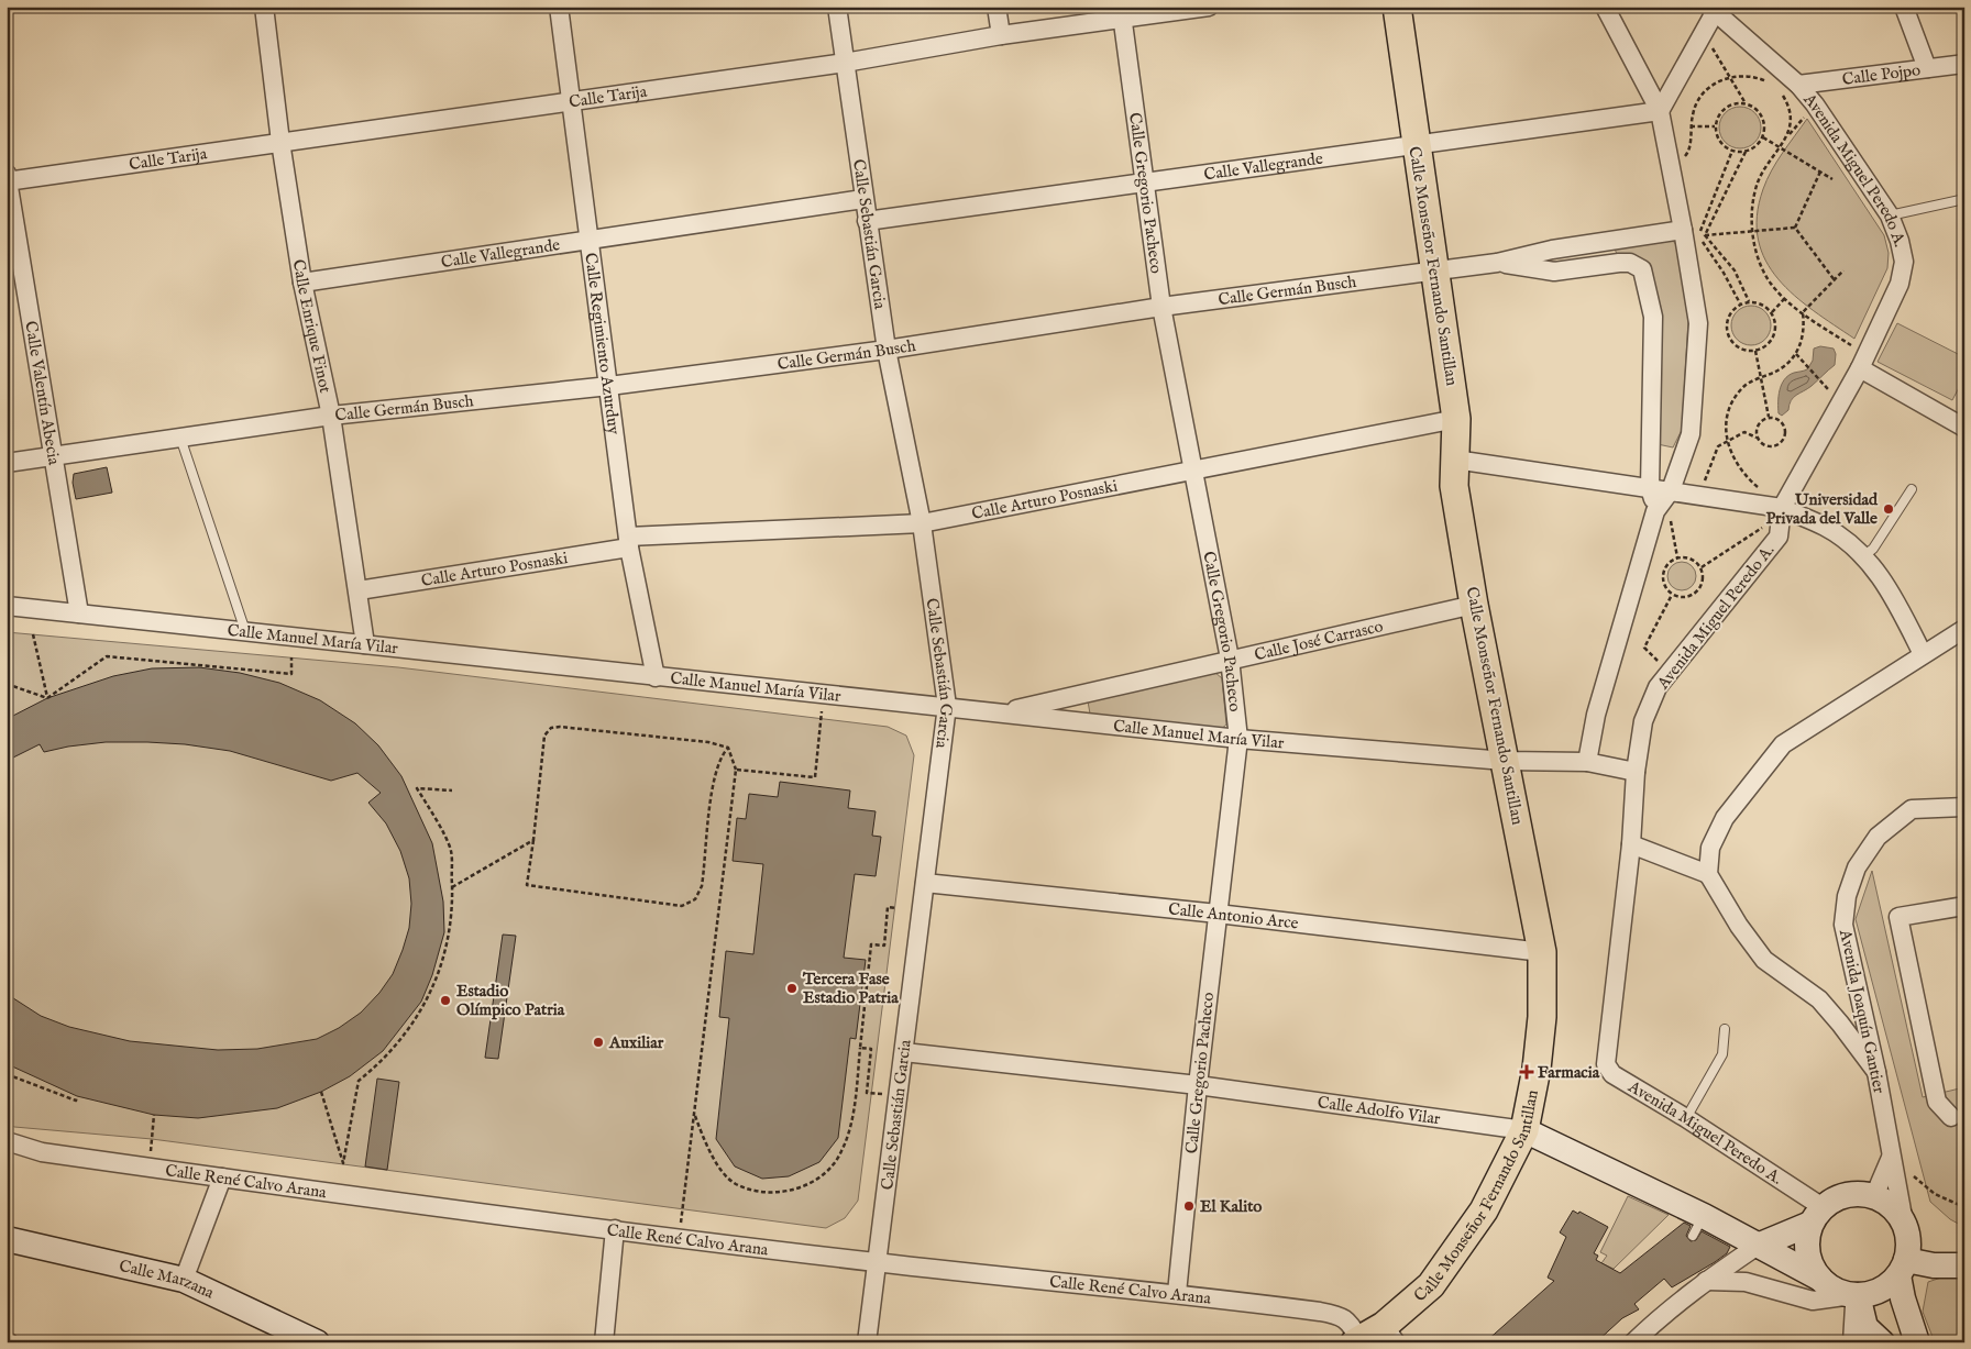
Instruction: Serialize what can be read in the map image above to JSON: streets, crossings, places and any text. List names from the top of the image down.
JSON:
{
  "streets": {
    "main road": ["Calle Monseñor Fernando Santillan", "Calle Adolfo Vilar", "Calle Marzana"],
    "street": [
      "Calle Pojpo",
      "Calle Tarija",
      "Calle Vallegrande",
      "Avenida Miguel Peredo A.",
      "Calle Gregorio Pacheco",
      "Calle Sebastián Garcia",
      "Calle Germán Busch",
      "Calle Enrique Finot",
      "Calle Regimiento Azurduy",
      "Calle Valentín Abecia",
      "Calle Arturo Posnaski",
      "Calle Manuel María Vilar",
      "Calle José Carrasco",
      "Calle Antonio Arce",
      "Avenida Joaquín Gantier",
      "Calle René Calvo Arana"
    ]
  },
  "crossings": [
    ["Calle Pojpo", "Avenida Miguel Peredo A."],
    ["Calle Tarija", "Calle Gregorio Pacheco"],
    ["Calle Tarija", "Calle Sebastián Garcia"],
    ["Calle Tarija", "Calle Enrique Finot"],
    ["Calle Tarija", "Calle Regimiento Azurduy"],
    ["Calle Tarija", "Calle Valentín Abecia"],
    ["Calle Vallegrande", "Calle Gregorio Pacheco"],
    ["Calle Vallegrande", "Calle Sebastián Garcia"],
    ["Calle Vallegrande", "Calle Monseñor Fernando Santillan"],
    ["Calle Vallegrande", "Calle Enrique Finot"],
    ["Calle Vallegrande", "Calle Regimiento Azurduy"],
    ["Avenida Miguel Peredo A.", "Calle Manuel María Vilar"],
    ["Avenida Miguel Peredo A.", "Avenida Joaquín Gantier"],
    ["Avenida Miguel Peredo A.", "Calle Adolfo Vilar"],
    ["Calle Gregorio Pacheco", "Calle Germán Busch"],
    ["Calle Gregorio Pacheco", "Calle Arturo Posnaski"],
    ["Calle Gregorio Pacheco", "Calle Manuel María Vilar"],
    ["Calle Gregorio Pacheco", "Calle José Carrasco"],
    ["Calle Gregorio Pacheco", "Calle Antonio Arce"],
    ["Calle Gregorio Pacheco", "Calle Adolfo Vilar"],
    ["Calle Gregorio Pacheco", "Calle René Calvo Arana"],
    ["Calle Sebastián Garcia", "Calle Germán Busch"],
    ["Calle Sebastián Garcia", "Calle Arturo Posnaski"],
    ["Calle Sebastián Garcia", "Calle Manuel María Vilar"],
    ["Calle Sebastián Garcia", "Calle Antonio Arce"],
    ["Calle Sebastián Garcia", "Calle Adolfo Vilar"],
    ["Calle Sebastián Garcia", "Calle René Calvo Arana"],
    ["Calle Monseñor Fernando Santillan", "Calle Germán Busch"],
    ["Calle Monseñor Fernando Santillan", "Calle Arturo Posnaski"],
    ["Calle Monseñor Fernando Santillan", "Calle Manuel María Vilar"],
    ["Calle Monseñor Fernando Santillan", "Calle José Carrasco"],
    ["Calle Monseñor Fernando Santillan", "Calle Antonio Arce"],
    ["Calle Monseñor Fernando Santillan", "Calle Adolfo Vilar"],
    ["Calle Monseñor Fernando Santillan", "Calle René Calvo Arana"],
    ["Calle Germán Busch", "Calle Enrique Finot"],
    ["Calle Germán Busch", "Calle Regimiento Azurduy"],
    ["Calle Germán Busch", "Calle Valentín Abecia"],
    ["Calle Enrique Finot", "Calle Arturo Posnaski"],
    ["Calle Enrique Finot", "Calle Manuel María Vilar"],
    ["Calle Regimiento Azurduy", "Calle Arturo Posnaski"],
    ["Calle Regimiento Azurduy", "Calle Manuel María Vilar"],
    ["Calle Valentín Abecia", "Calle Manuel María Vilar"],
    ["Calle Manuel María Vilar", "Calle José Carrasco"],
    ["Avenida Joaquín Gantier", "Calle Adolfo Vilar"]
  ],
  "places": {
    "other": [
      "Universidad Privada del Valle",
      "Tercera Fase Estadio Patria",
      "Estadio Olímpico Patria",
      "Auxiliar",
      "El Kalito"
    ],
    "health": ["Farmacia"]
  }
}
